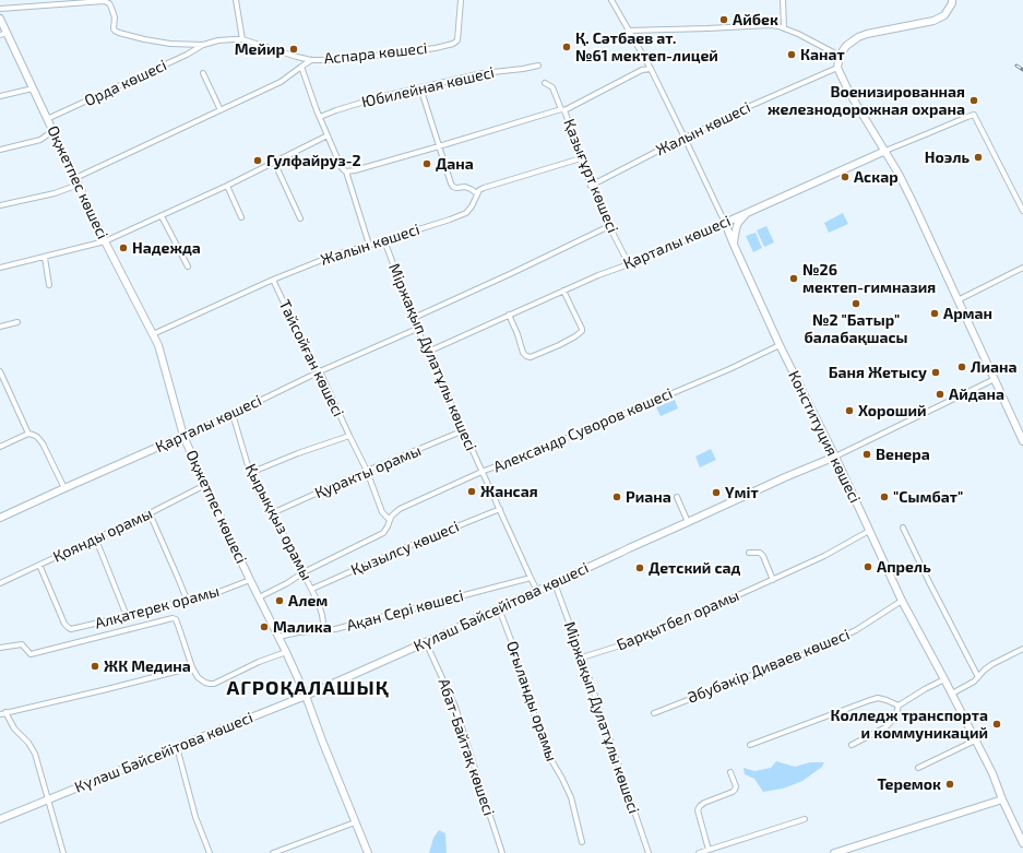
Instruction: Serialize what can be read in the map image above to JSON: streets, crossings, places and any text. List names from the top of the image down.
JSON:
{
  "streets": {
    "street": [
      "Аспара көшесі",
      "Орда көшесі",
      "Юбилейная көшесі",
      "Жалын көшесі",
      "Қазығұрт көшесі",
      "Оқжетпес көшесі",
      "Қарталы көшесі",
      "Міржақып Дулатұлы көшесі",
      "Тайсойған көшесі",
      "Александр Суворов көшесі",
      "Конституция көшесі",
      "Қуракты орамы",
      "Қырыққыз орамы",
      "Қоянды орамы",
      "Қызылсу көшесі",
      "Алқатерек орамы",
      "Күләш Бәйсейітова көшесі",
      "Ақан Сері көшесі",
      "Барқытбел орамы",
      "Әбубәкір Диваев көшесі",
      "Оғыланды орамы",
      "Абат-Байтақ көшесі"
    ]
  },
  "crossings": [
    ["Аспара көшесі", "Орда көшесі"],
    ["Орда көшесі", "Оқжетпес көшесі"],
    ["Жалын көшесі", "Қазығұрт көшесі"],
    ["Жалын көшесі", "Оқжетпес көшесі"],
    ["Жалын көшесі", "Міржақып Дулатұлы көшесі"],
    ["Жалын көшесі", "Тайсойған көшесі"],
    ["Жалын көшесі", "Конституция көшесі"],
    ["Қазығұрт көшесі", "Қарталы көшесі"],
    ["Оқжетпес көшесі", "Қарталы көшесі"],
    ["Оқжетпес көшесі", "Қоянды орамы"],
    ["Оқжетпес көшесі", "Алқатерек орамы"],
    ["Оқжетпес көшесі", "Күләш Бәйсейітова көшесі"],
    ["Оқжетпес көшесі", "Ақан Сері көшесі"],
    ["Қарталы көшесі", "Міржақып Дулатұлы көшесі"],
    ["Қарталы көшесі", "Тайсойған көшесі"],
    ["Қарталы көшесі", "Конституция көшесі"],
    ["Қарталы көшесі", "Қырыққыз орамы"],
    ["Міржақып Дулатұлы көшесі", "Александр Суворов көшесі"],
    ["Міржақып Дулатұлы көшесі", "Қуракты орамы"],
    ["Міржақып Дулатұлы көшесі", "Қызылсу көшесі"],
    ["Міржақып Дулатұлы көшесі", "Күләш Бәйсейітова көшесі"],
    ["Міржақып Дулатұлы көшесі", "Ақан Сері көшесі"],
    ["Міржақып Дулатұлы көшесі", "Барқытбел орамы"],
    ["Тайсойған көшесі", "Александр Суворов көшесі"],
    ["Тайсойған көшесі", "Қуракты орамы"],
    ["Тайсойған көшесі", "Қырыққыз орамы"],
    ["Александр Суворов көшесі", "Конституция көшесі"],
    ["Конституция көшесі", "Күләш Бәйсейітова көшесі"],
    ["Конституция көшесі", "Барқытбел орамы"],
    ["Конституция көшесі", "Әбубәкір Диваев көшесі"],
    ["Қуракты орамы", "Қырыққыз орамы"],
    ["Қырыққыз орамы", "Қызылсу көшесі"],
    ["Қырыққыз орамы", "Ақан Сері көшесі"],
    ["Қоянды орамы", "Алқатерек орамы"],
    ["Күләш Бәйсейітова көшесі", "Оғыланды орамы"],
    ["Күләш Бәйсейітова көшесі", "Абат-Байтақ көшесі"]
  ],
  "districts": ["АГРОҚАЛАШЫҚ"],
  "places": [
    "Айбек",
    "Қ. Сәтбаев ат. №61 мектеп-лицей",
    "Мейир",
    "Канат",
    "Военизированная железнодорожная охрана",
    "Ноэль",
    "Гулфайруз-2",
    "Дана",
    "Аскар",
    "Надежда",
    "№26 мектеп-гимназия",
    "№2 \"Батыр\" балабақшасы",
    "Арман",
    "Лиана",
    "Баня Жетысу",
    "Айдана",
    "Хороший",
    "Венера",
    "Жансая",
    "Үміт",
    "Риана",
    "\"Сымбат\"",
    "Апрель",
    "Детский сад",
    "Алем",
    "Малика",
    "ЖК Медина",
    "Колледж транспорта и коммуникаций",
    "Теремок"
  ]
}
